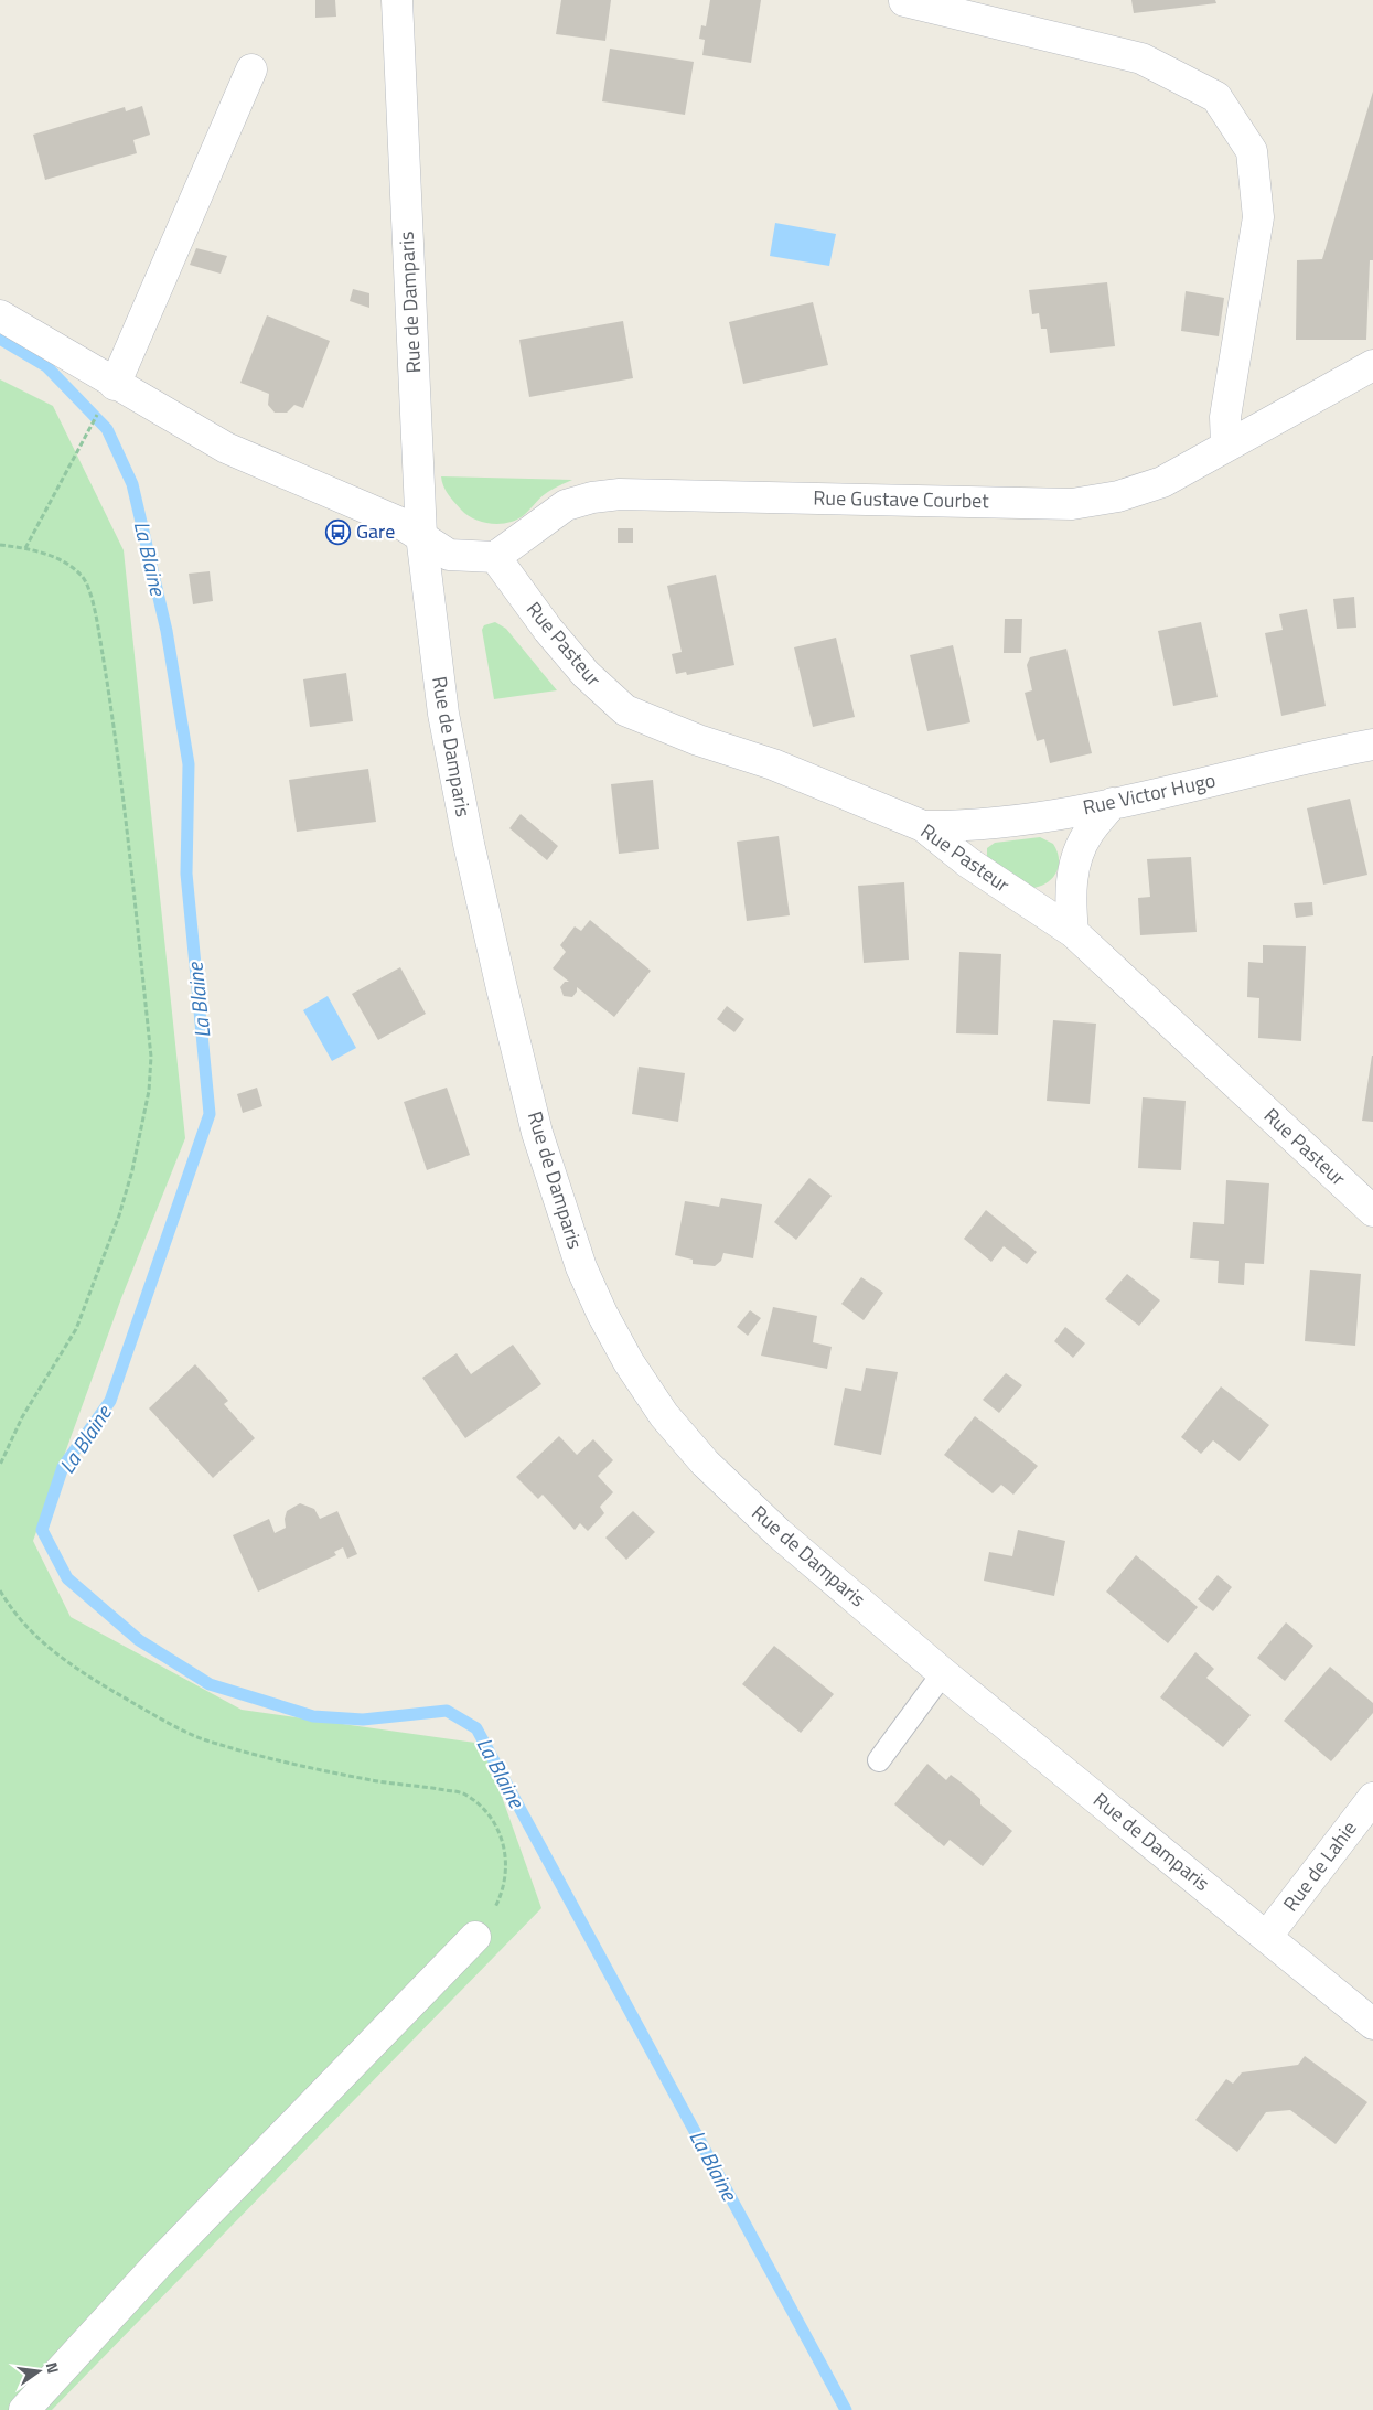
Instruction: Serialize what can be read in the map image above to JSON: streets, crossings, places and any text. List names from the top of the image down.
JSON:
{
  "streets": {
    "street": [
      "Rue de Damparis",
      "Rue Gustave Courbet",
      "Rue Pasteur",
      "Rue Victor Hugo",
      "Rue de Lahie"
    ]
  },
  "crossings": [
    ["Rue de Damparis", "Rue de Lahie"],
    ["Rue Gustave Courbet", "Rue Pasteur"],
    ["Rue Pasteur", "Rue Victor Hugo"]
  ],
  "water": ["La Blaine"],
  "places": {
    "bus stop": ["Gare"]
  },
  "north": "right"
}
